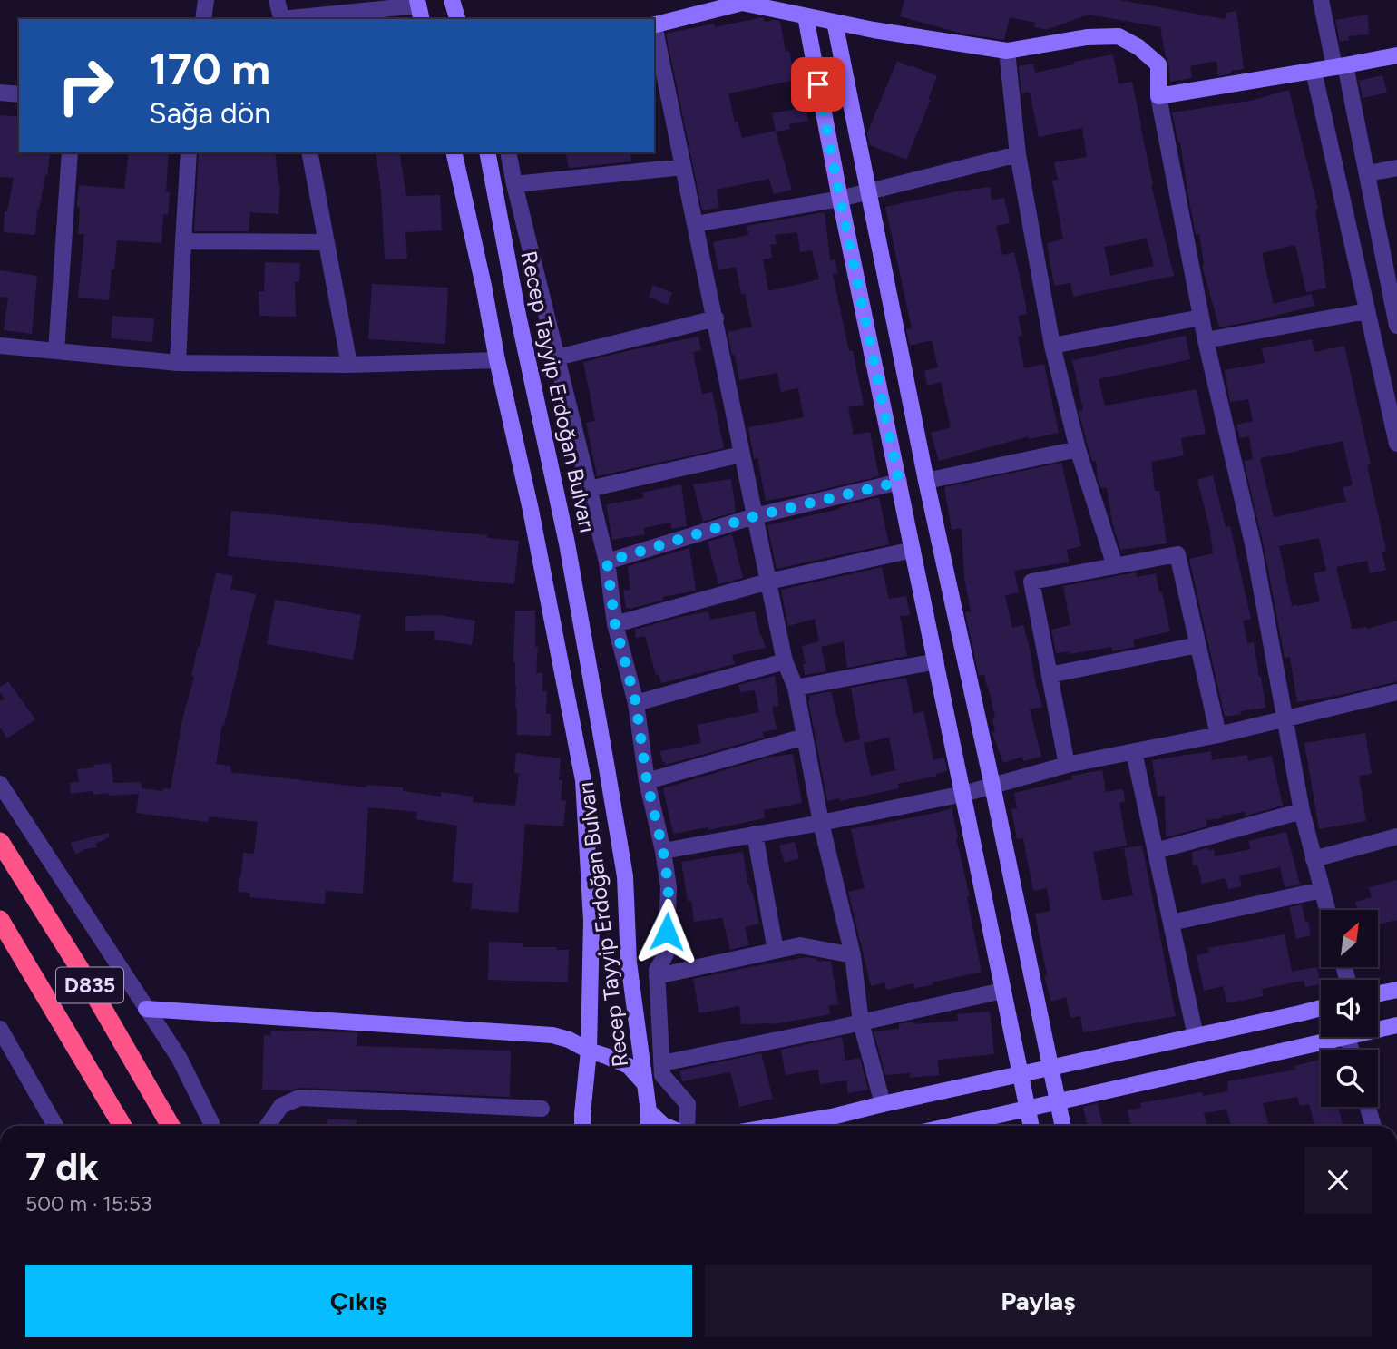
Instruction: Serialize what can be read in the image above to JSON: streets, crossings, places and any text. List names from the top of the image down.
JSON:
{
  "streets": {
    "highway": ["D835"],
    "main road": ["Recep Tayyip Erdoğan Bulvarı"]
  },
  "north": "top right",
  "page": {
    "turn": ["170 m", "Sağa dön"],
    "heading": ["7 dk", "500 m · 15:53"],
    "buttons": ["Çıkış", "Paylaş"]
  }
}
